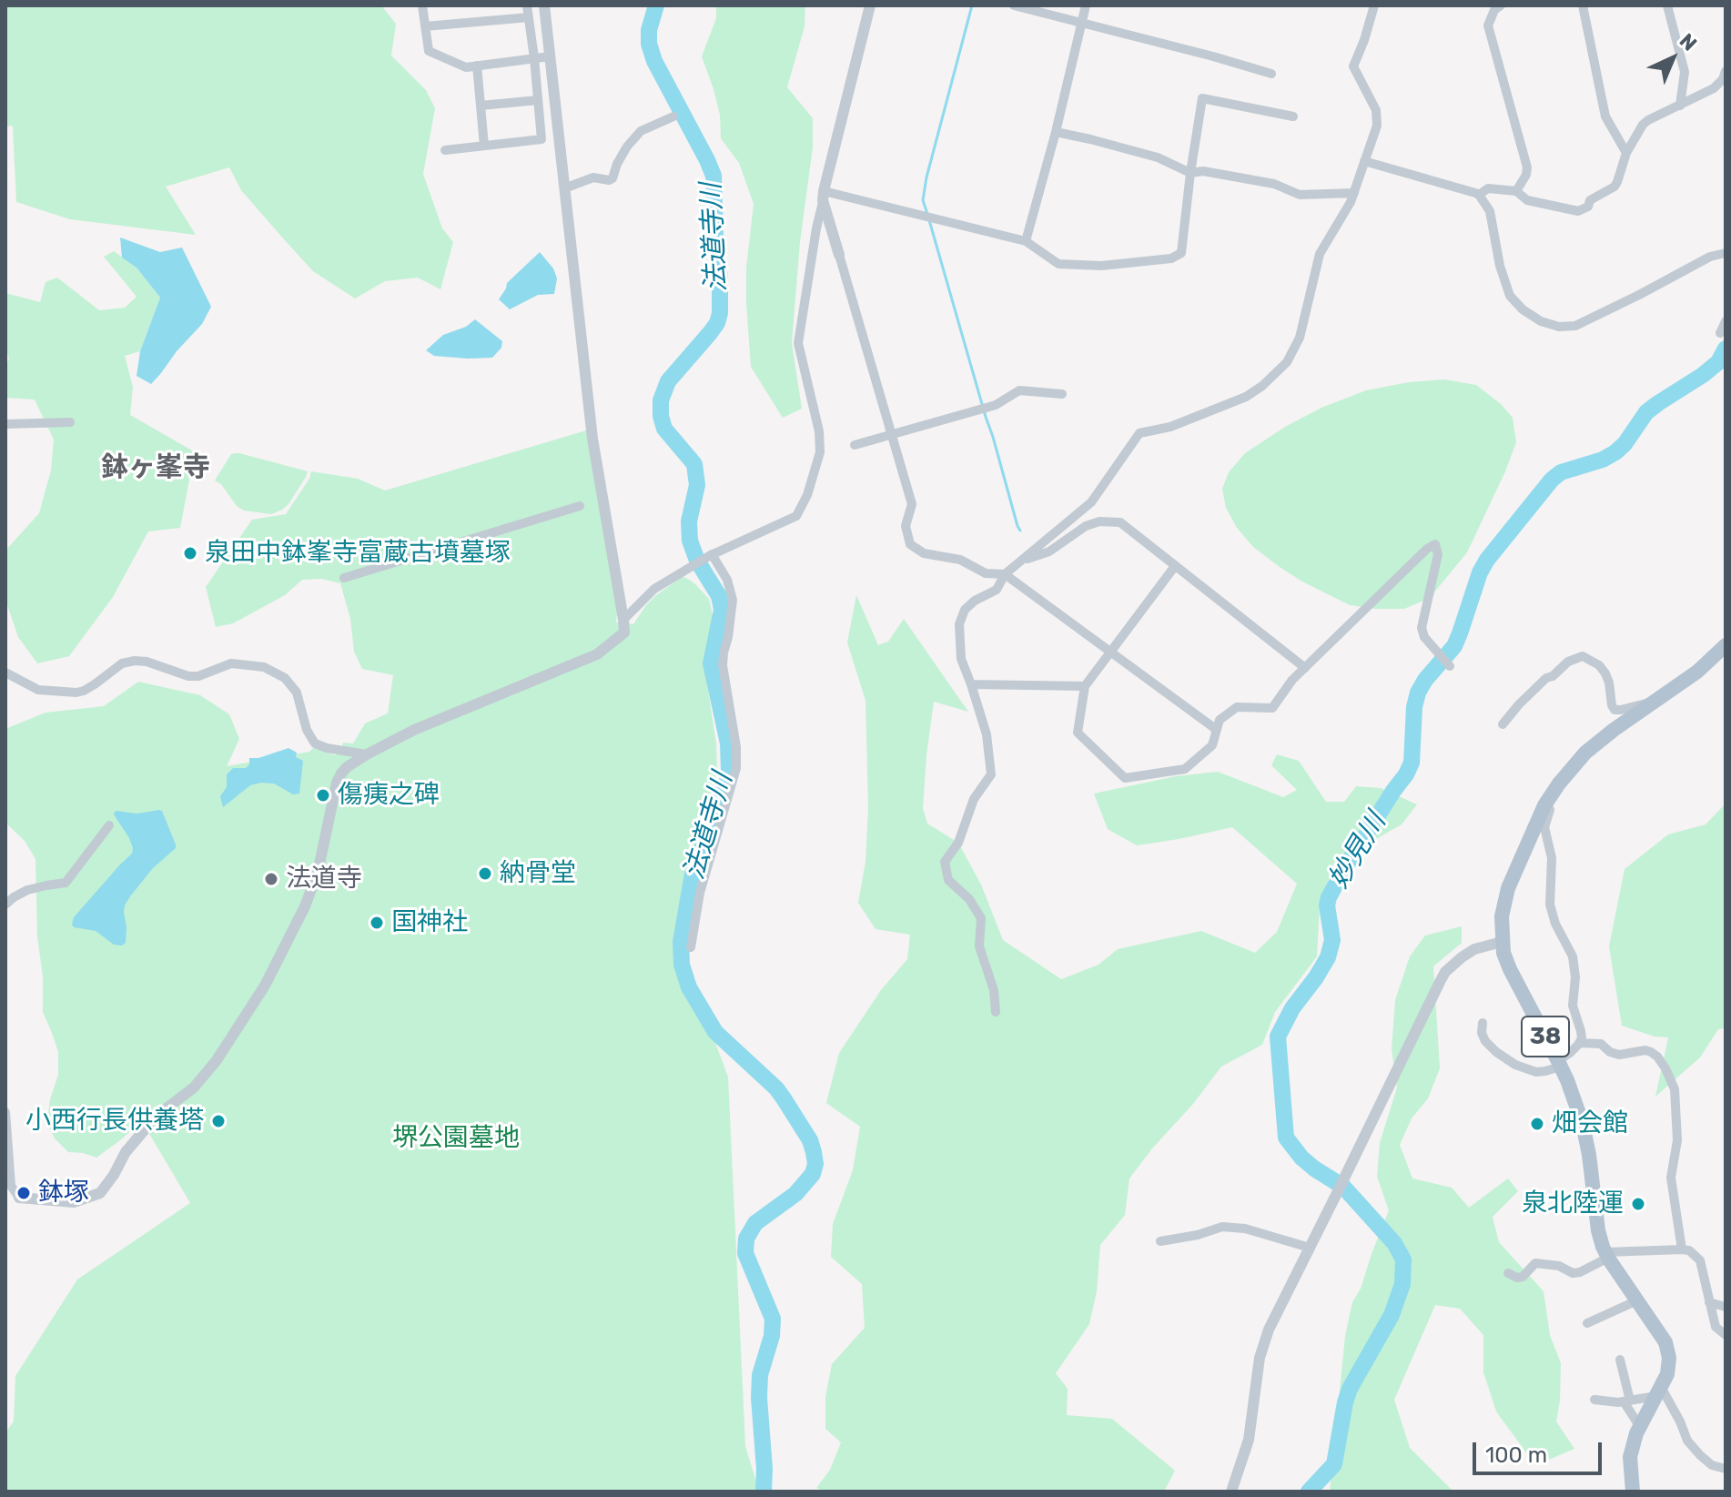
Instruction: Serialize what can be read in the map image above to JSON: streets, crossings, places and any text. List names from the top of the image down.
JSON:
{
  "streets": {
    "main road": ["38"]
  },
  "districts": ["鉢ヶ峯寺"],
  "water": ["法道寺川", "妙見川"],
  "parks": ["堺公園墓地"],
  "places": [
    "泉田中鉢峯寺富蔵古墳墓塚",
    "傷痍之碑",
    "納骨堂",
    "法道寺",
    "国神社",
    "小西行長供養塔",
    "畑会館",
    "鉢塚",
    "泉北陸運"
  ],
  "scale_bar": "100 m",
  "north": "top right"
}
